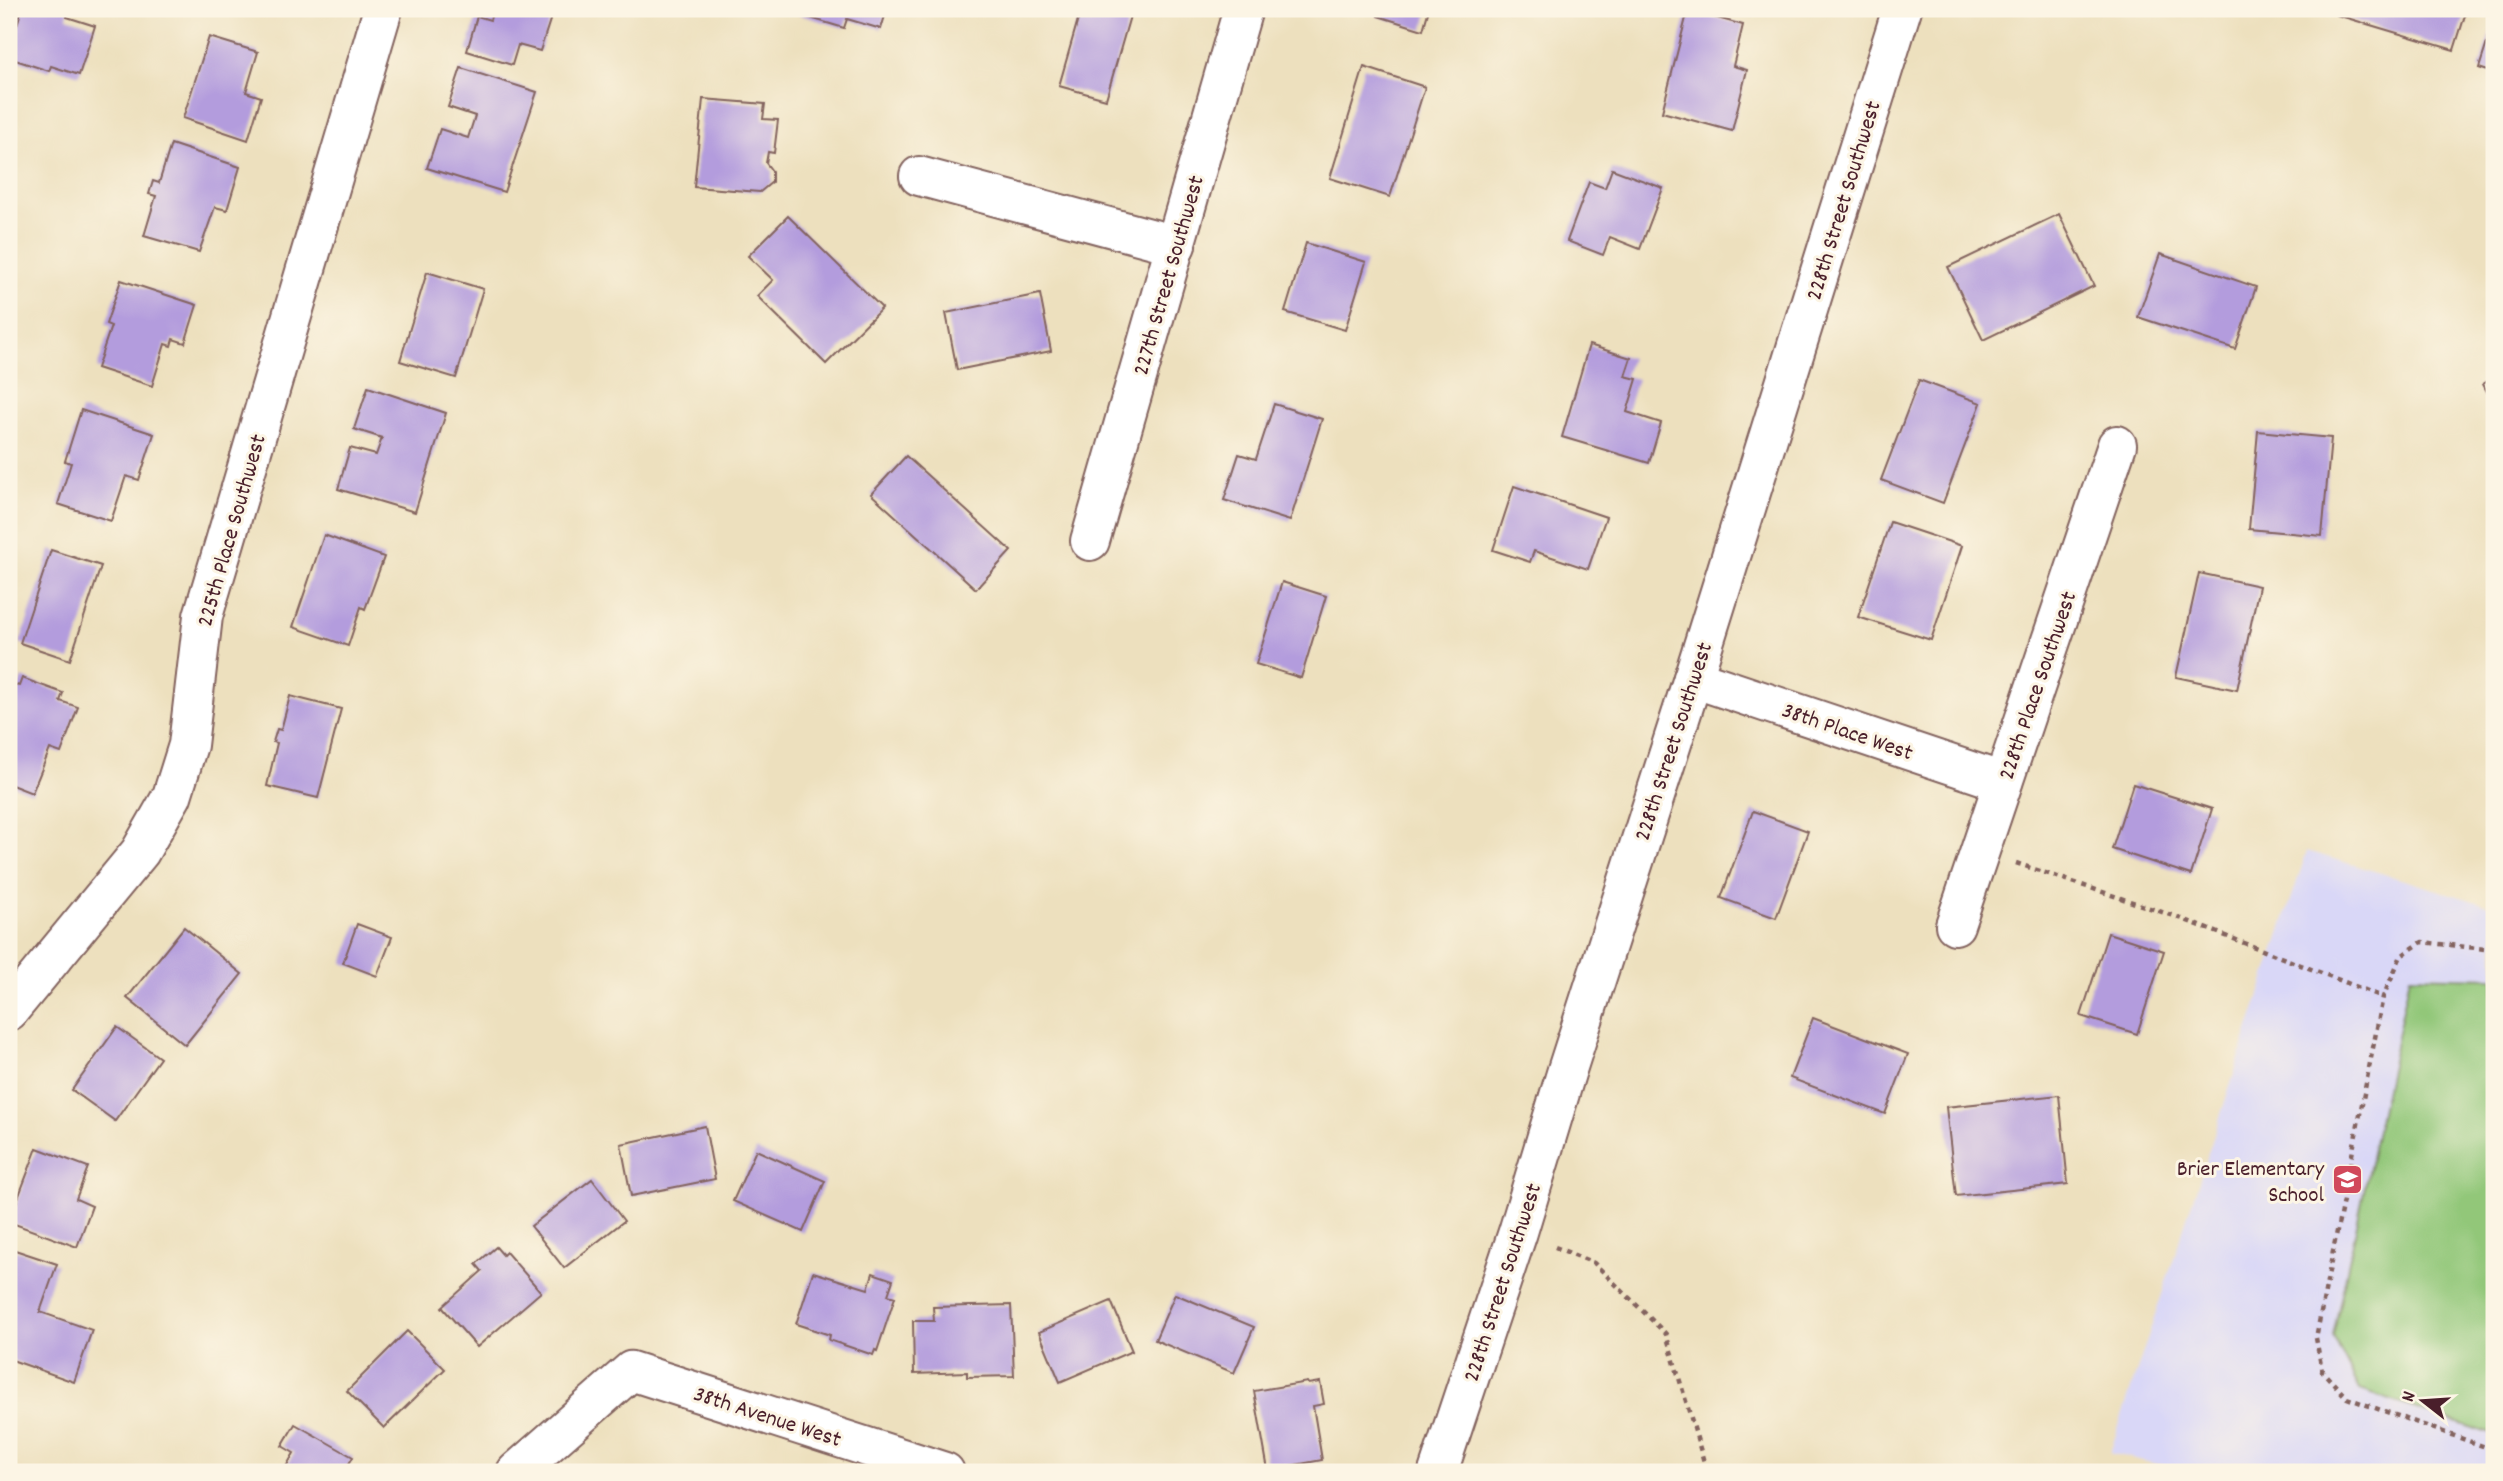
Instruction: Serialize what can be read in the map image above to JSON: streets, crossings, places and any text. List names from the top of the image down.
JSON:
{
  "streets": {
    "street": [
      "228th Street Southwest",
      "227th Street Southwest",
      "225th Place Southwest",
      "228th Place Southwest",
      "38th Place West",
      "38th Avenue West"
    ]
  },
  "crossings": [
    ["228th Street Southwest", "38th Place West"],
    ["228th Place Southwest", "38th Place West"]
  ],
  "places": {
    "school or university": ["Brier Elementary School"]
  },
  "north": "left"
}
